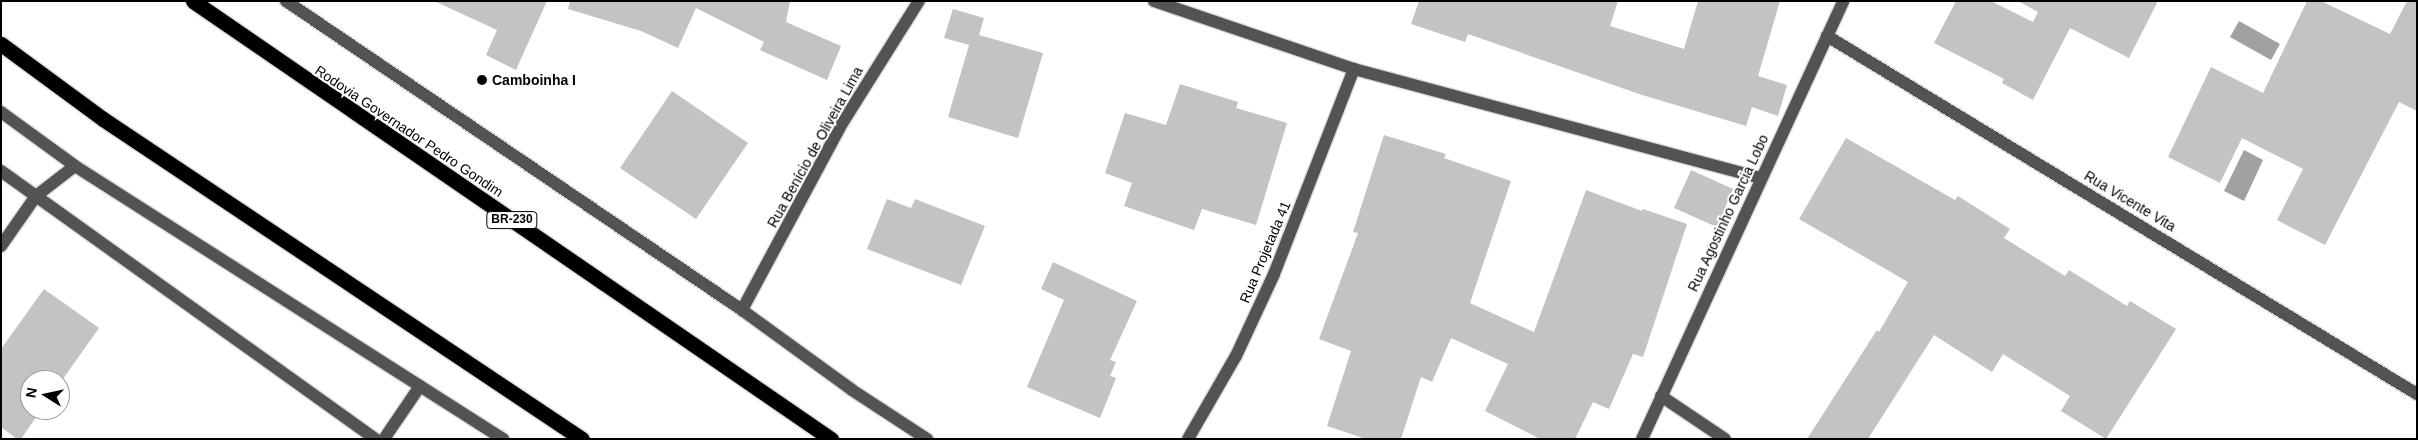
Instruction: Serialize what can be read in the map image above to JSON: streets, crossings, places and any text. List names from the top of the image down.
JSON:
{
  "streets": {
    "highway": ["Rodovia Governador Pedro Gondim", "BR-230"],
    "street": [
      "Rua Benício de Oliveira Lima",
      "Rua Vicente Vita",
      "Rua Agostinho Garcia Lobo",
      "Rua Projetada 41"
    ]
  },
  "crossings": [
    ["Rua Vicente Vita", "Rua Agostinho Garcia Lobo"]
  ],
  "places": ["Camboinha I"],
  "north": "left"
}
